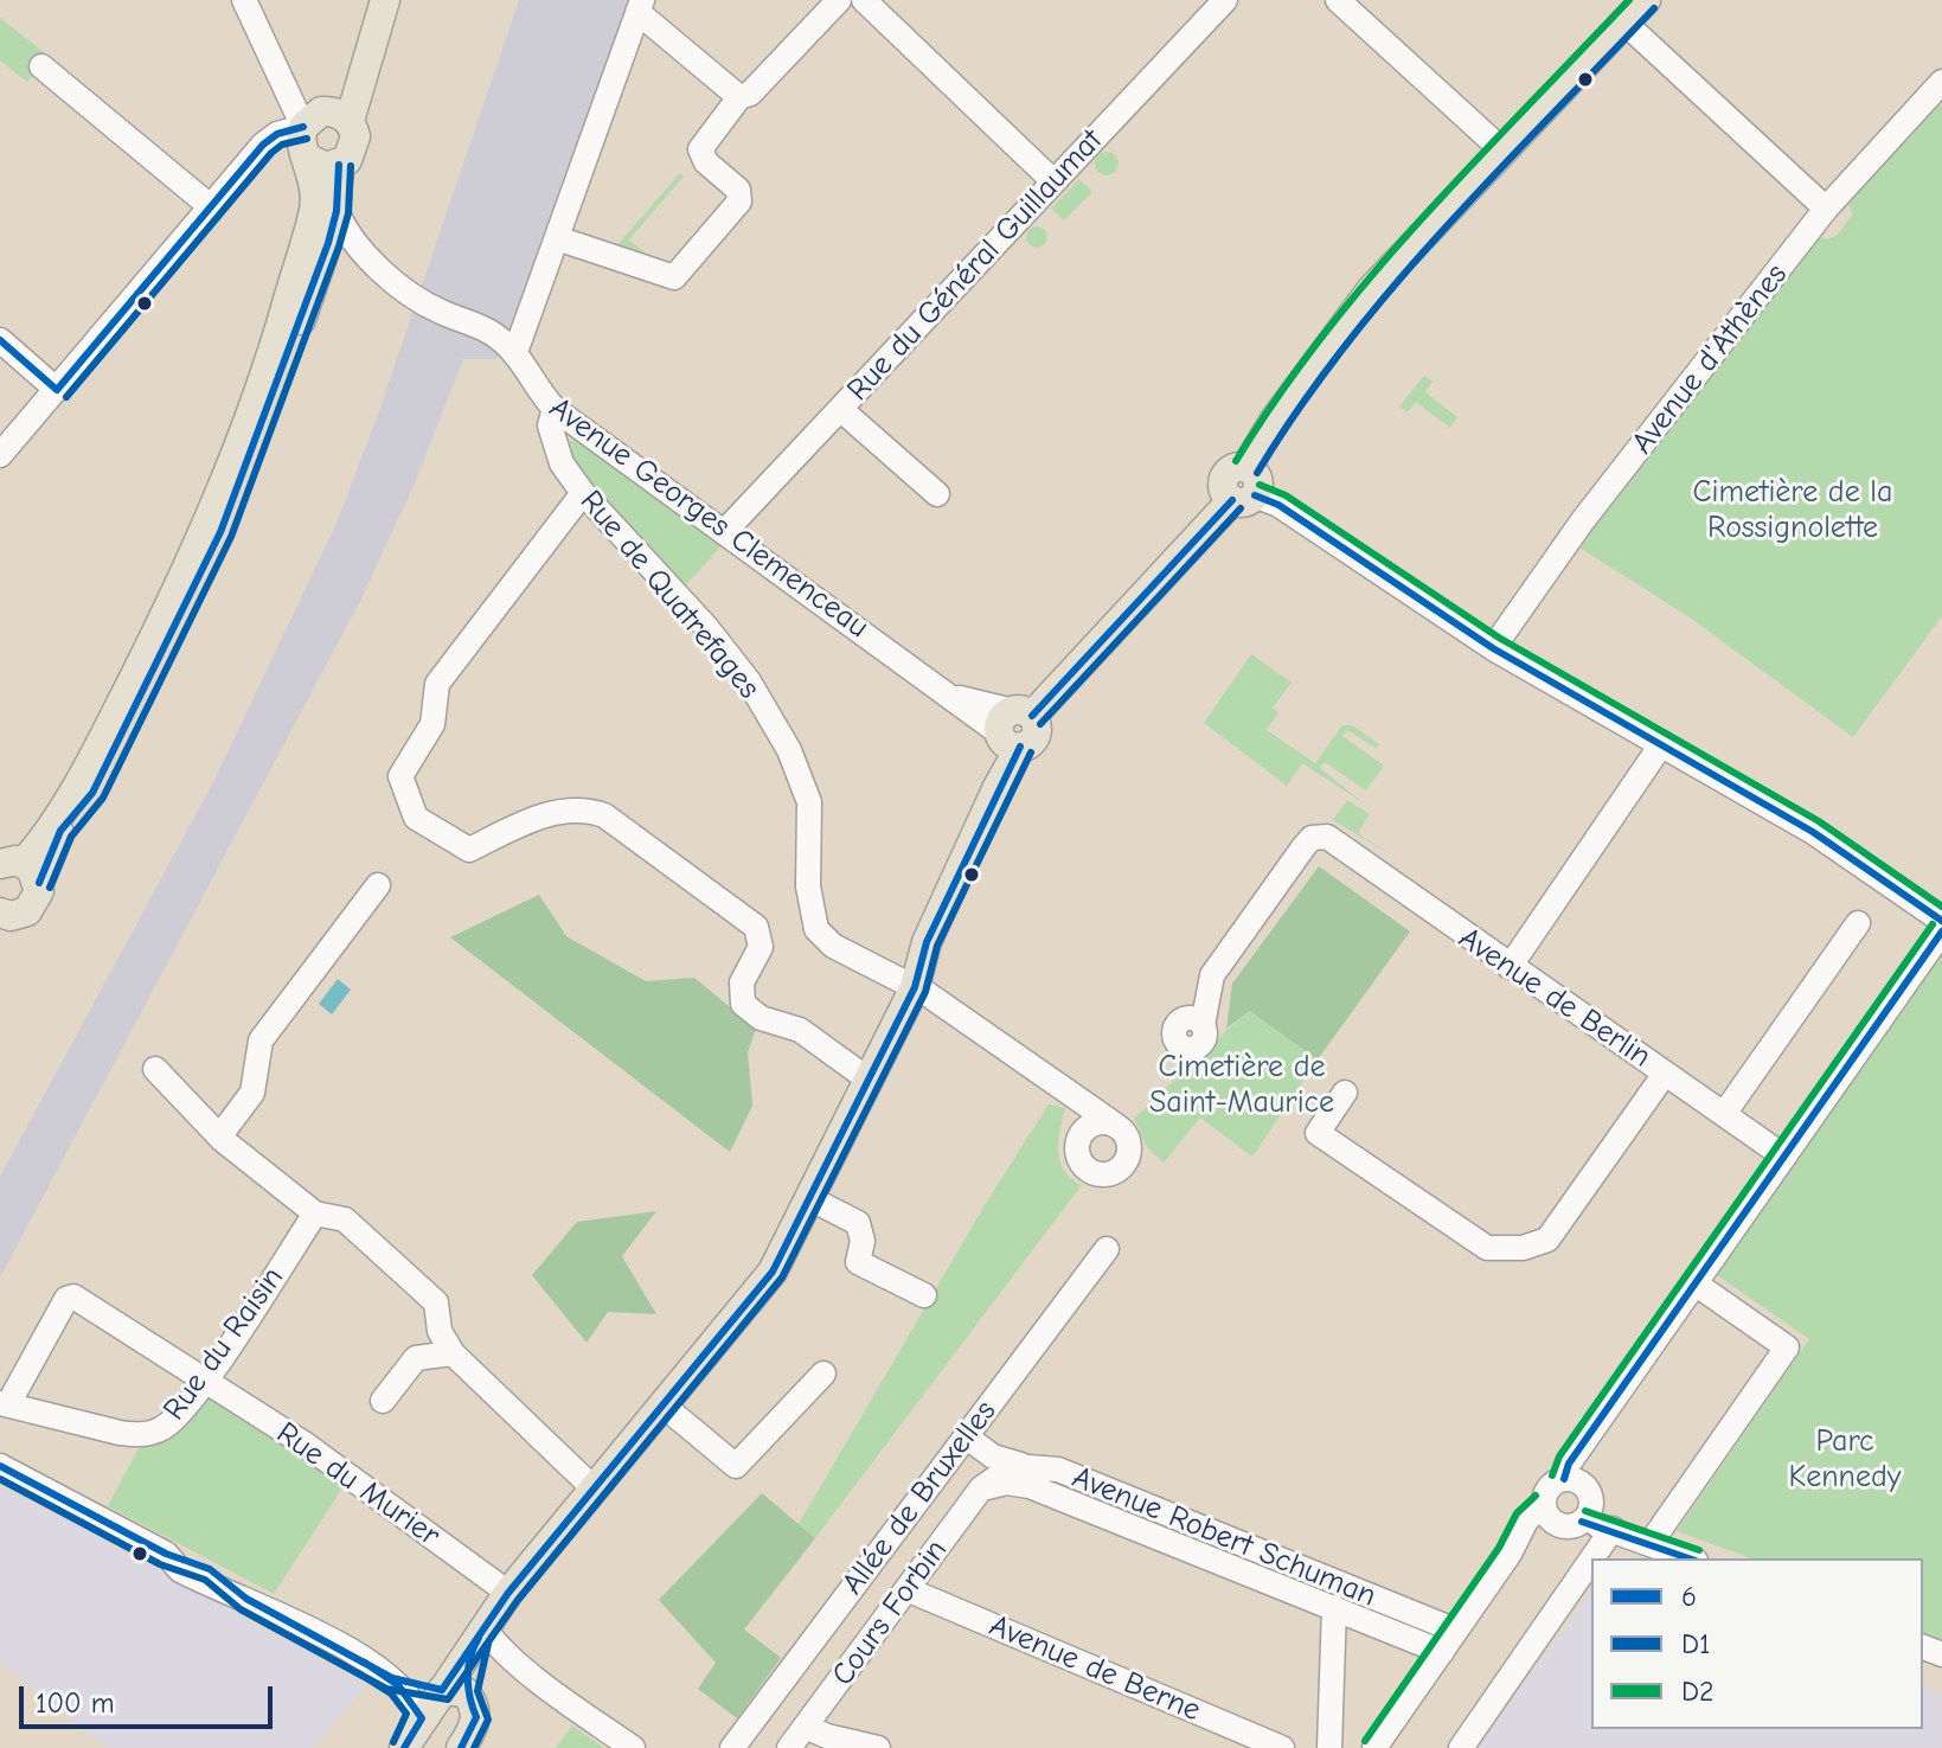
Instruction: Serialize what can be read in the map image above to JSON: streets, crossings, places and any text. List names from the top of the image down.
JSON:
{
  "streets": {
    "street": [
      "Rue du Général Guillaumat",
      "Avenue d'Athènes",
      "Avenue Georges Clemenceau",
      "Rue de Quatrefages",
      "Avenue de Berlin",
      "Rue du Raisin",
      "Rue du Murier",
      "Allée de Bruxelles",
      "Avenue Robert Schuman",
      "Cours Forbin",
      "Avenue de Berne"
    ]
  },
  "crossings": [
    ["Rue du Général Guillaumat", "Avenue Georges Clemenceau"],
    ["Avenue Georges Clemenceau", "Rue de Quatrefages"],
    ["Rue du Raisin", "Rue du Murier"],
    ["Allée de Bruxelles", "Avenue Robert Schuman"],
    ["Avenue Robert Schuman", "Cours Forbin"],
    ["Cours Forbin", "Avenue de Berne"]
  ],
  "parks": ["Cimetière de la Rossignolette", "Cimetière de Saint-Maurice", "Parc Kennedy"],
  "lines": ["transit line D2", "transit line D1", "transit line 6"],
  "legend": ["6", "D1", "D2"],
  "scale_bar": "100 m"
}
